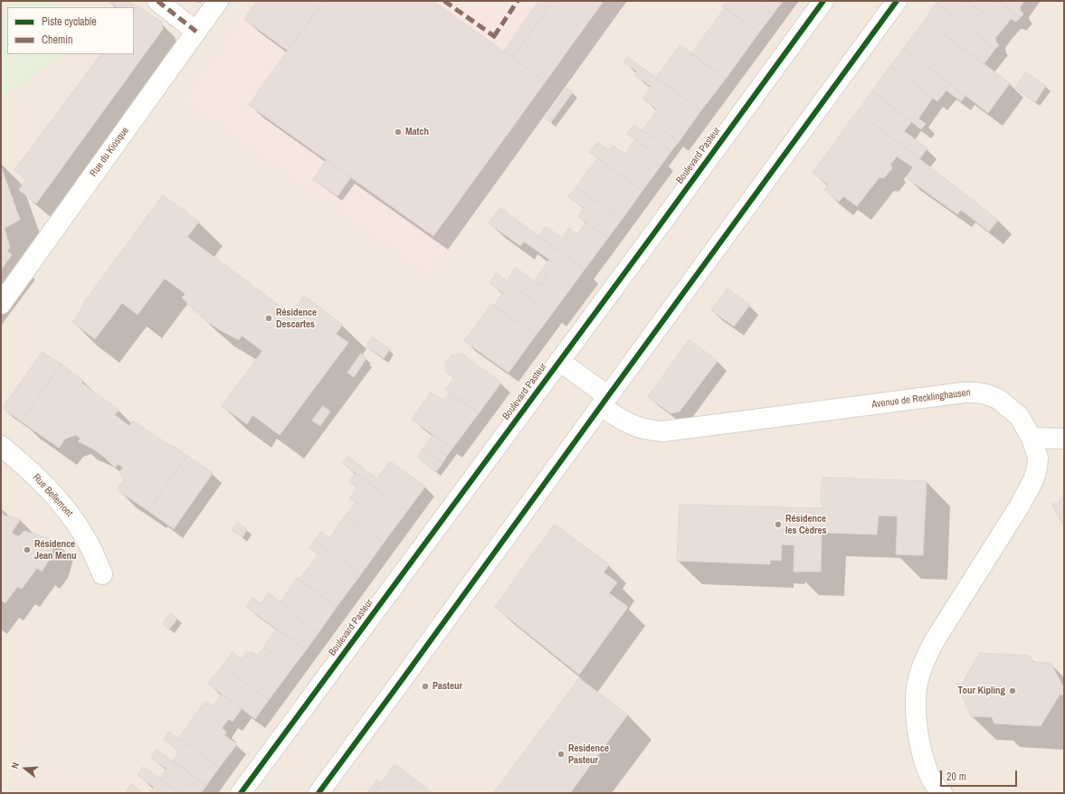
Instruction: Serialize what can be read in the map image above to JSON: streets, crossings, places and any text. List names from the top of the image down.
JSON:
{
  "streets": {
    "main road": [
      "Rue du Kiosque",
      "Boulevard Pasteur",
      "Avenue de Recklinghausen",
      "Rue Bellemont"
    ]
  },
  "crossings": [
    ["Boulevard Pasteur", "Avenue de Recklinghausen"]
  ],
  "places": [
    "Match",
    "Résidence Descartes",
    "Résidence les Cèdres",
    "Résidence Jean Menu",
    "Pasteur",
    "Tour Kipling",
    "Residence Pasteur"
  ],
  "legend": ["Piste cyclable", "Chemin"],
  "scale_bar": "20 m",
  "north": "left"
}
